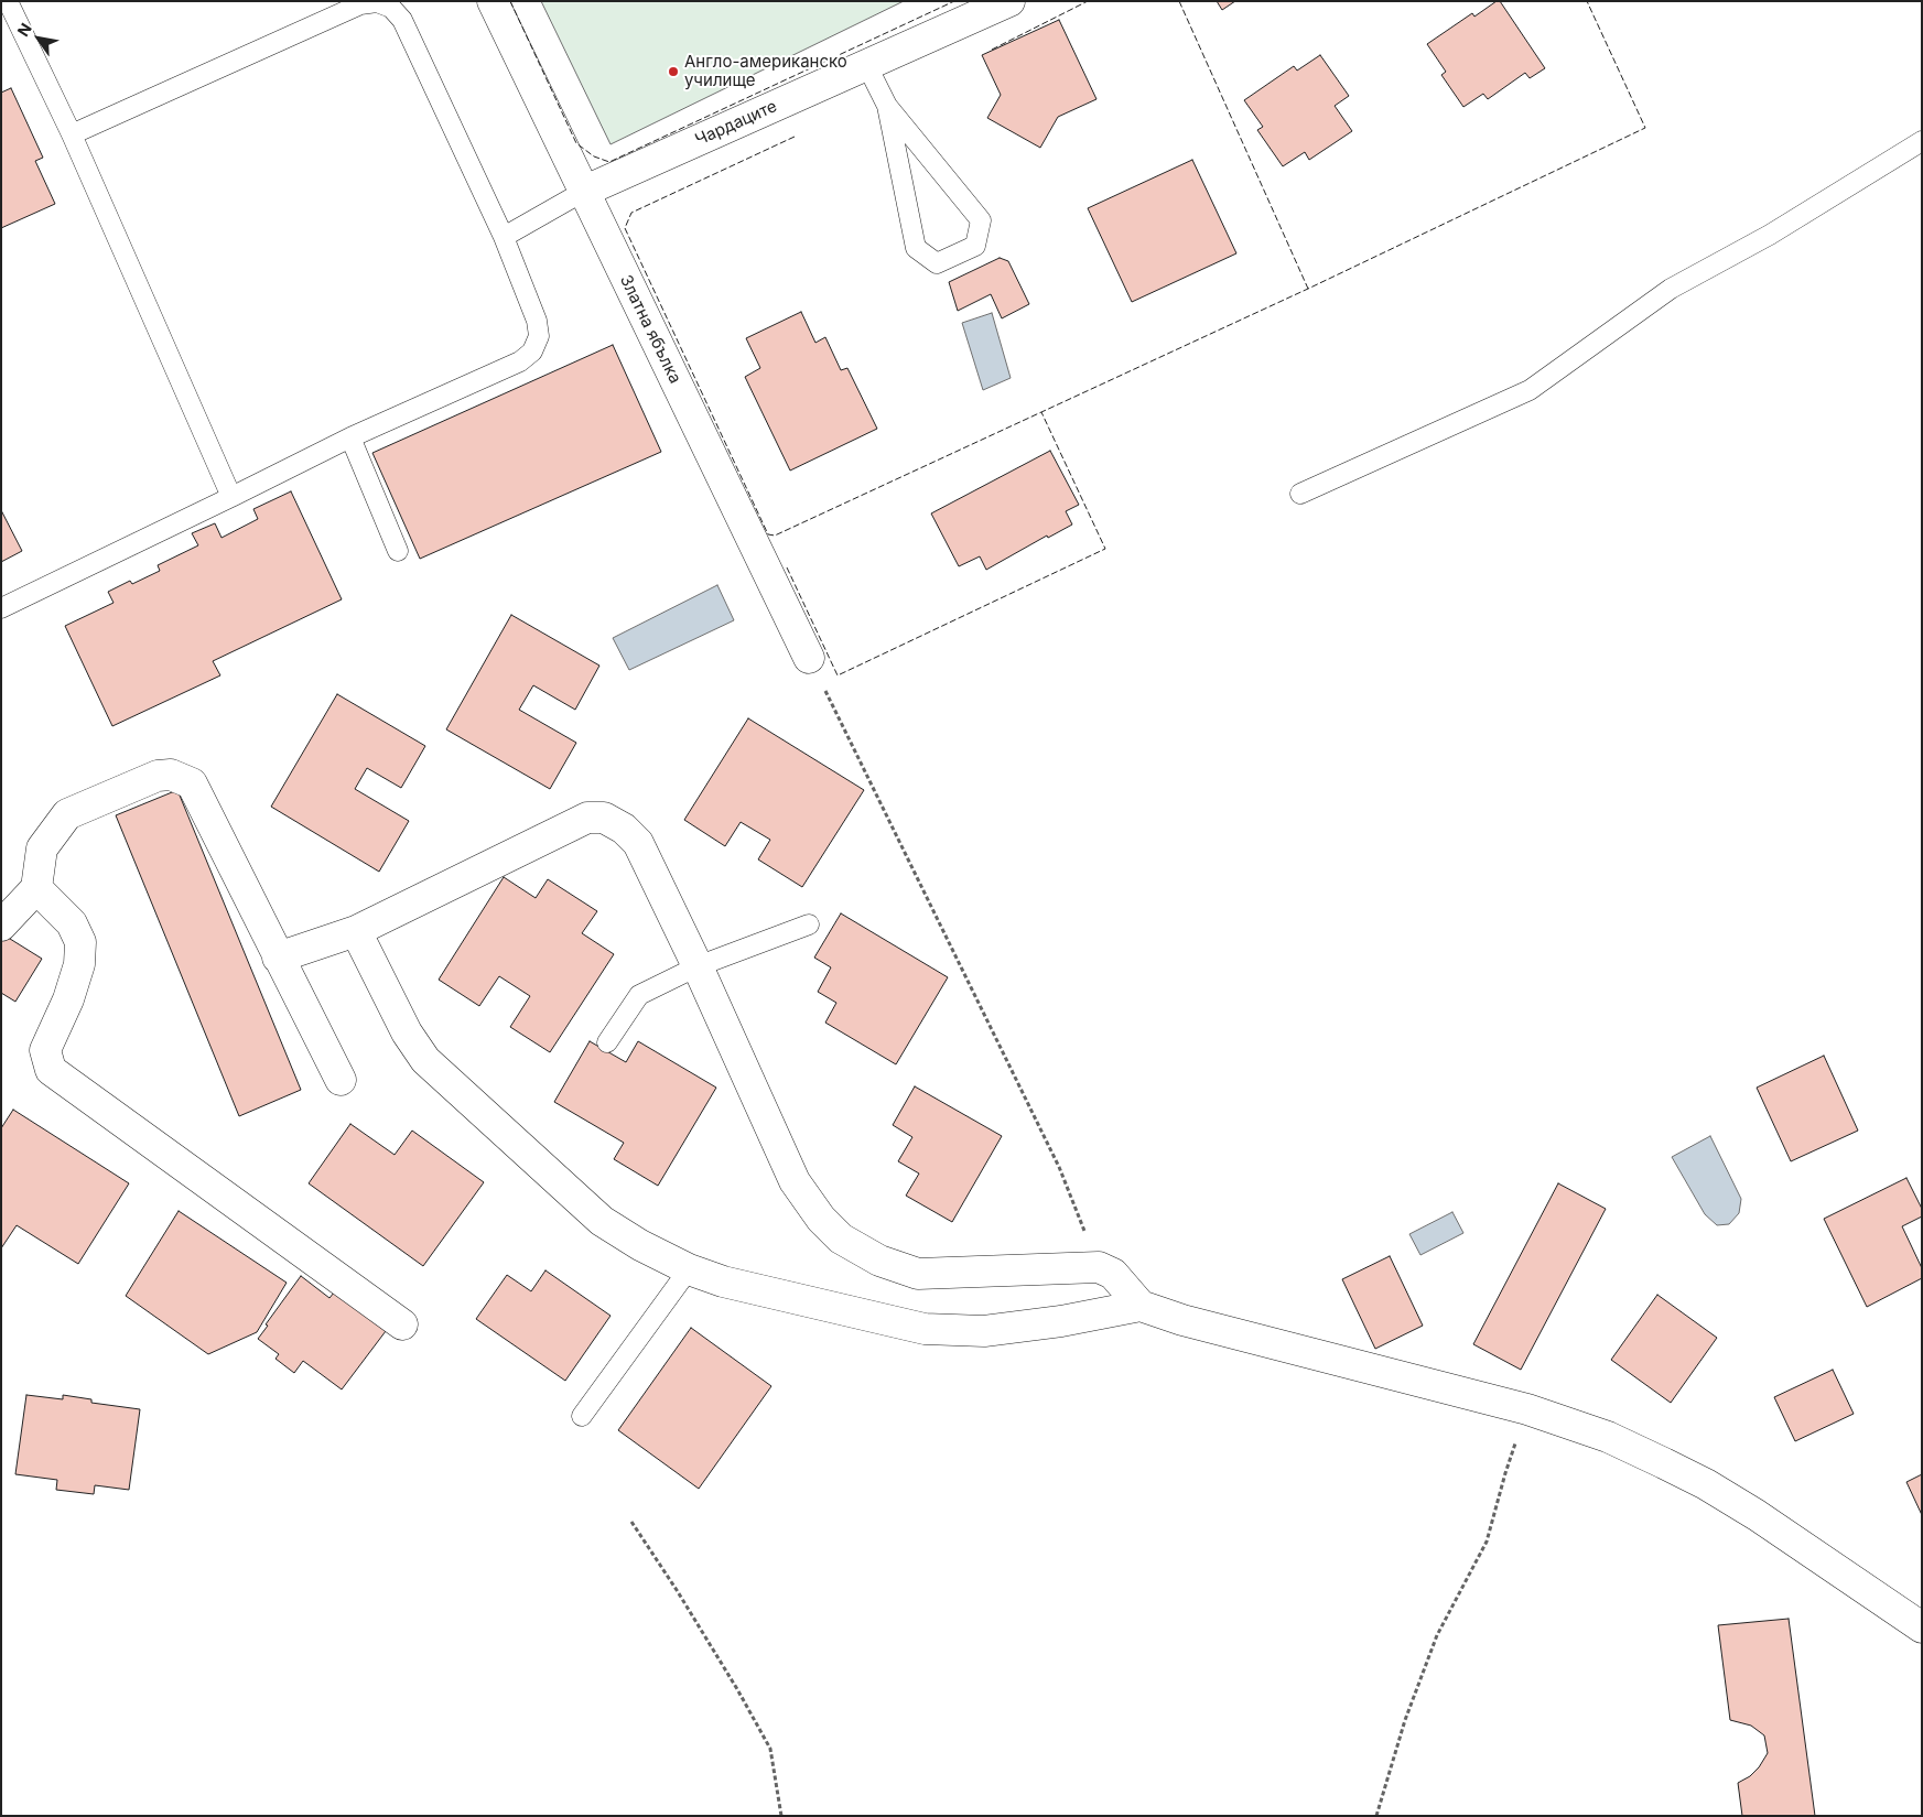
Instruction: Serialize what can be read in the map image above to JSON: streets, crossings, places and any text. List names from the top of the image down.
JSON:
{
  "streets": {
    "street": ["Чардаците", "Златна ябълка"]
  },
  "crossings": [
    ["Чардаците", "Златна ябълка"]
  ],
  "places": ["Англо-американско училище"],
  "north": "top left"
}
